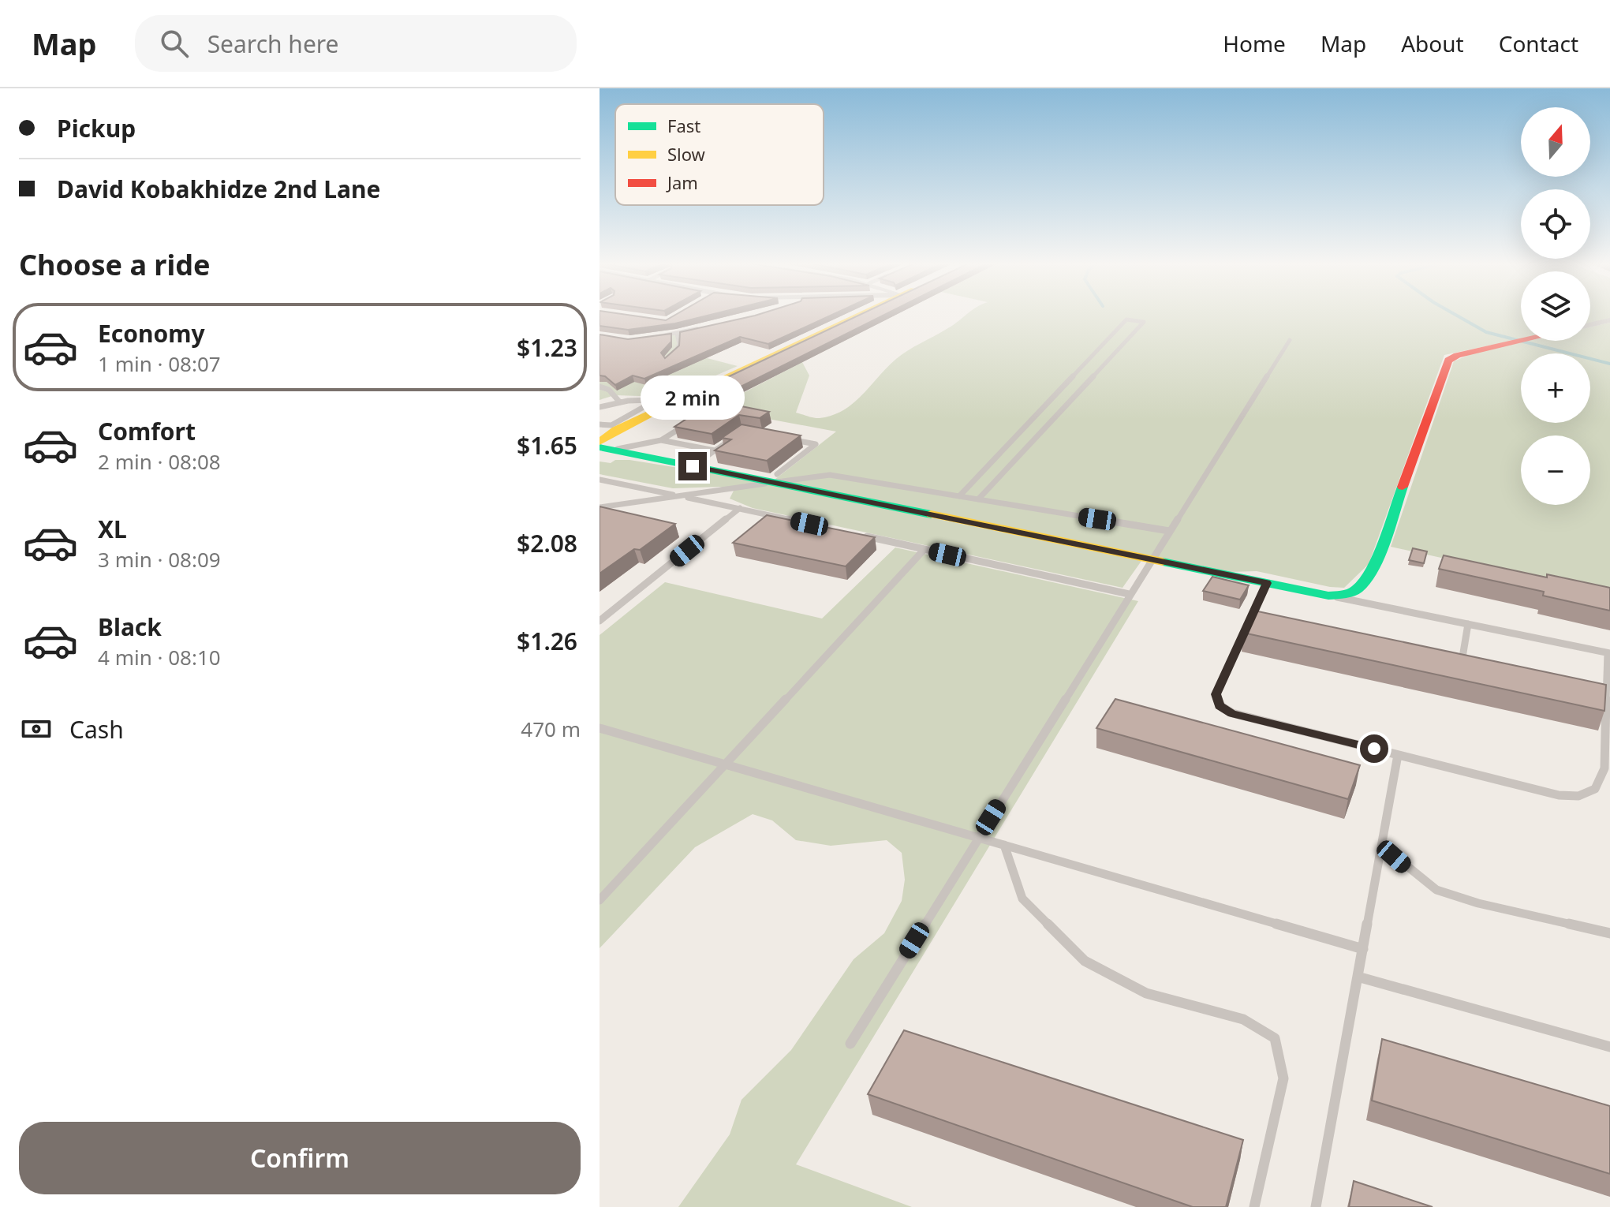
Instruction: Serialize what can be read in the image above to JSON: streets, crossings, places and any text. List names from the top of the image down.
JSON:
{
  "legend": ["Fast", "Slow", "Jam"],
  "north": "top",
  "page": {
    "header": "Map",
    "search": "Search here",
    "nav": [
      "Home",
      "Map",
      "About",
      "Contact"
    ],
    "banner": ["Pickup", "David Kobakhidze 2nd Lane"],
    "map_buttons": ["+", "−"],
    "heading": "Choose a ride",
    "list": [
      {
        "name": "Economy",
        "note": "1 min · 08:07",
        "value": "$1.23"
      },
      {
        "name": "Comfort",
        "note": "2 min · 08:08",
        "value": "$1.65"
      },
      {
        "name": "XL",
        "note": "3 min · 08:09",
        "value": "$2.08"
      },
      {
        "name": "Black",
        "note": "4 min · 08:10",
        "value": "$1.26"
      }
    ],
    "bubble": "2 min",
    "pay": ["Cash", "470 m"],
    "buttons": "Confirm"
  }
}
